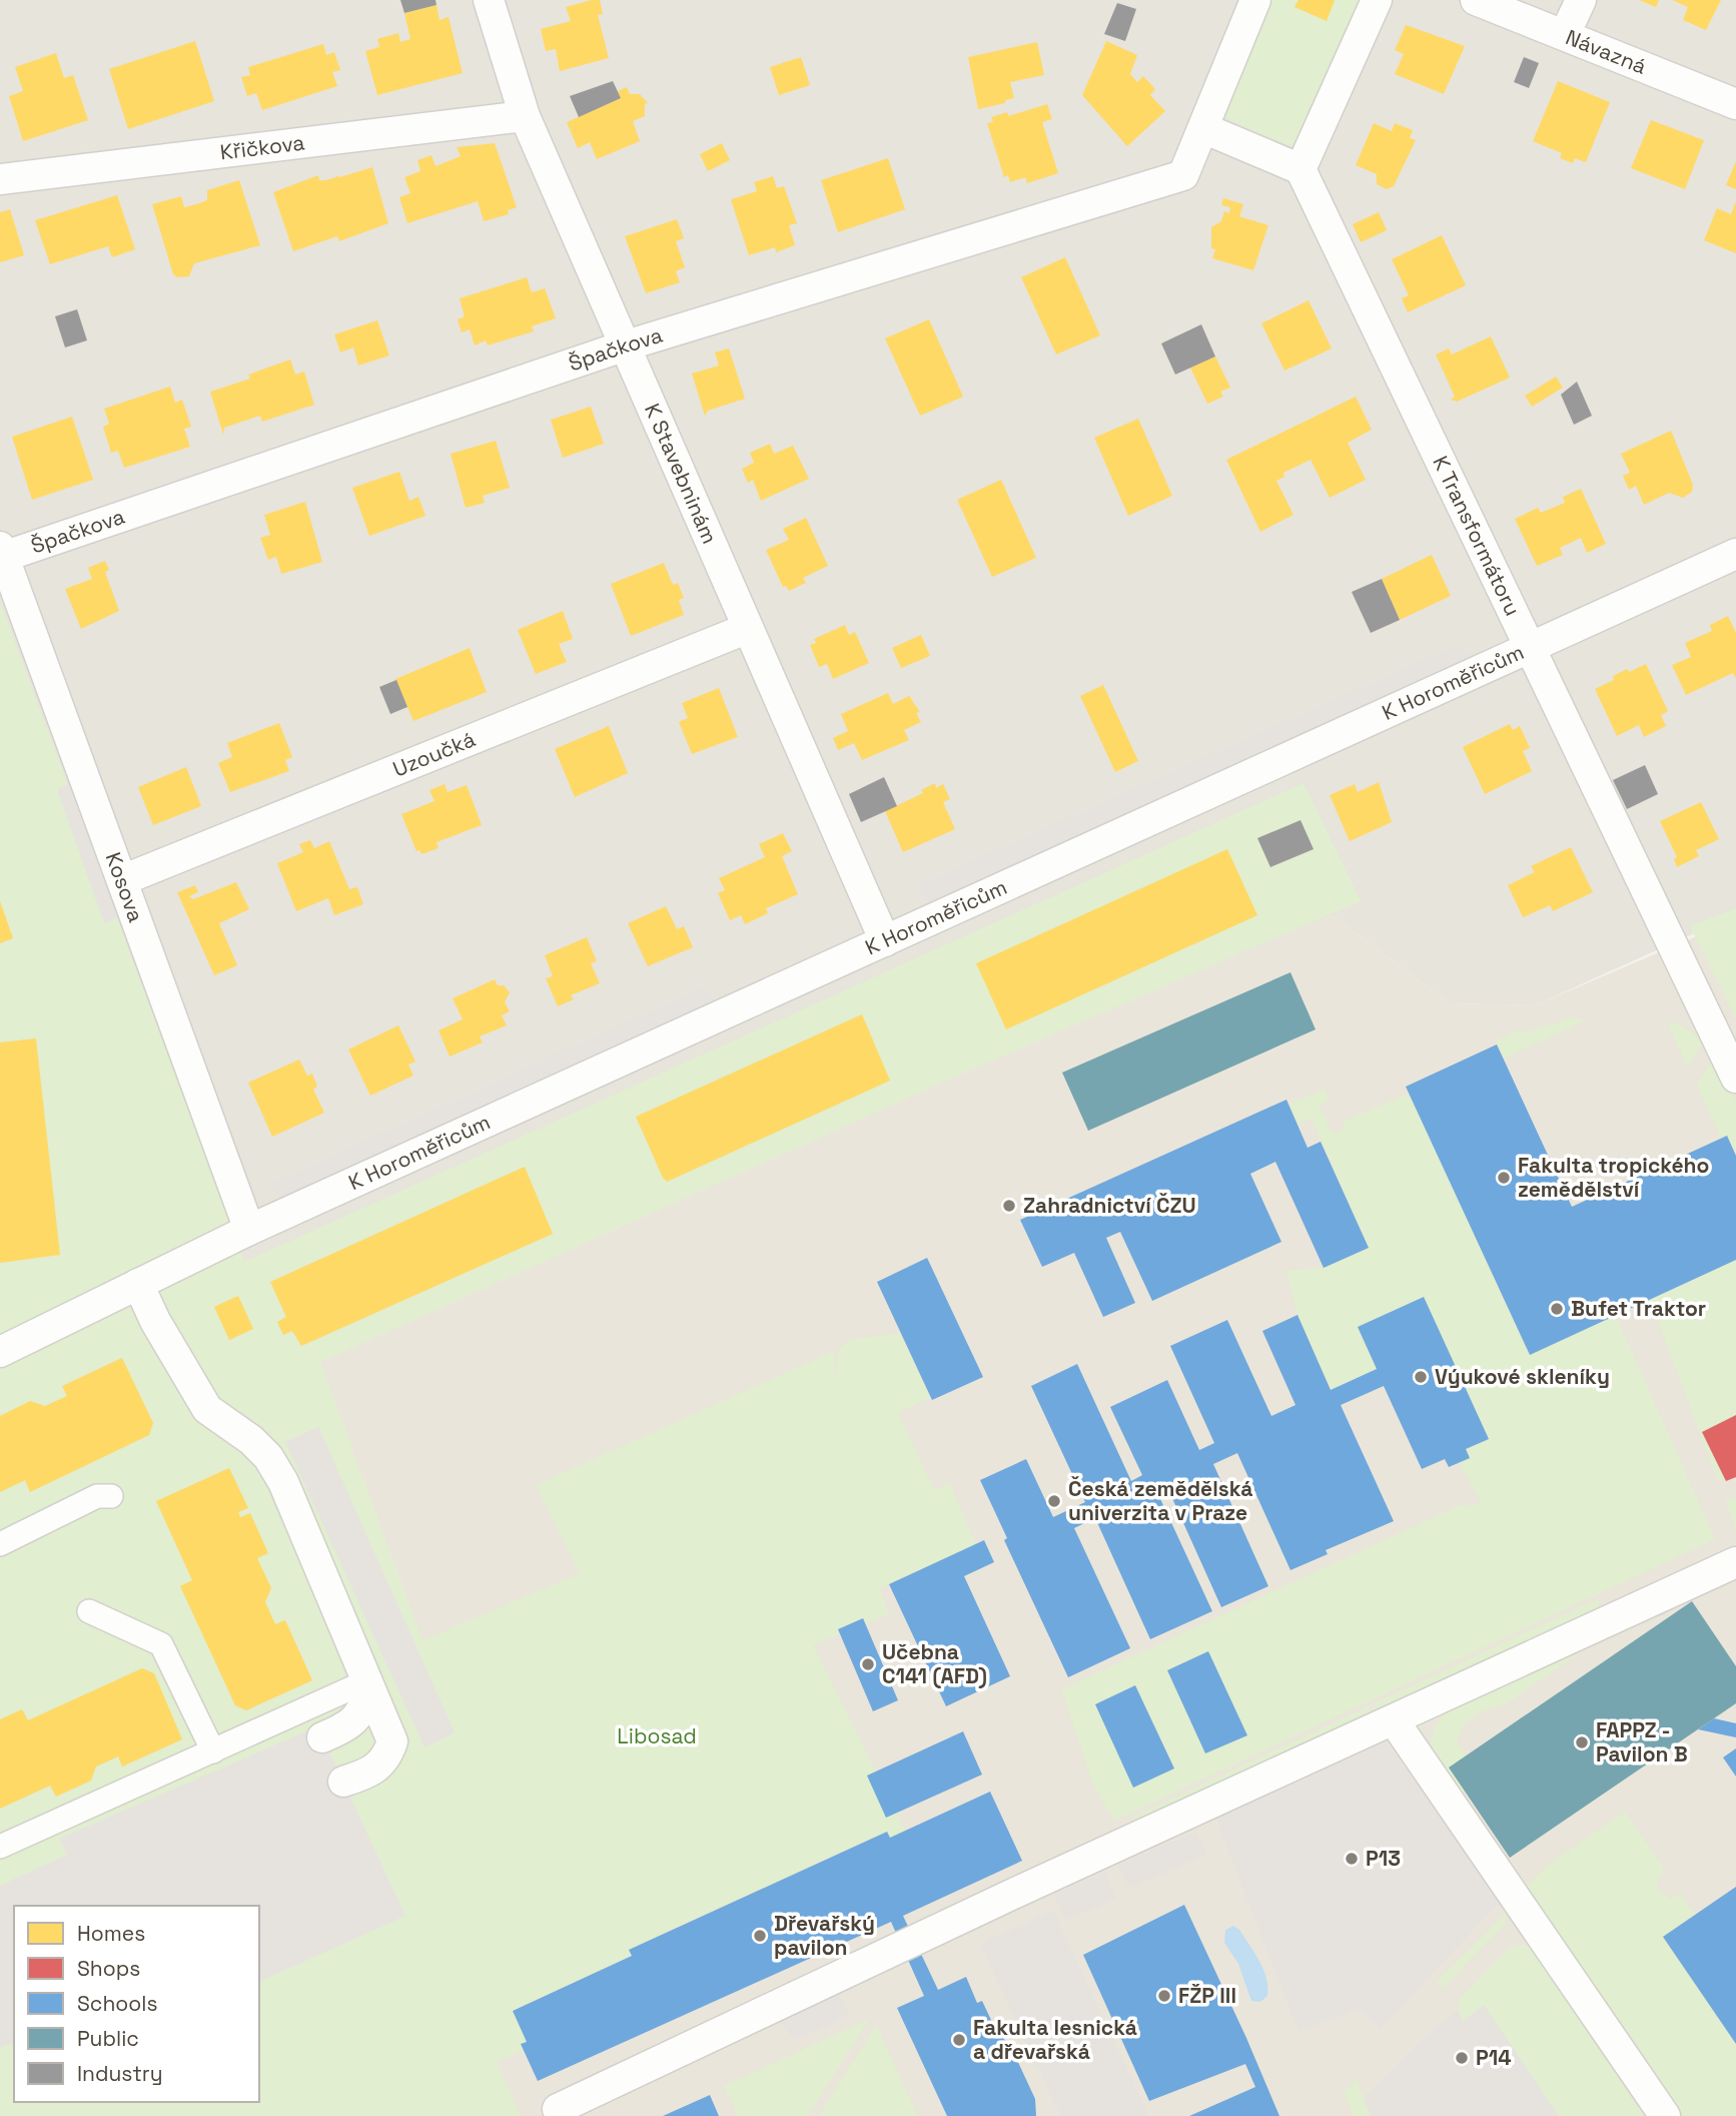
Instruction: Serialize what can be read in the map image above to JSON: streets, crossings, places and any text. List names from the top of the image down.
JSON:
{
  "streets": {
    "street": [
      "Návazná",
      "Křičkova",
      "Špačkova",
      "K Stavebninám",
      "K Transformátoru",
      "K Horoměřicům",
      "Uzoučká",
      "Kosova"
    ]
  },
  "crossings": [
    ["Křičkova", "K Stavebninám"],
    ["Špačkova", "K Stavebninám"],
    ["Špačkova", "Kosova"],
    ["K Stavebninám", "K Horoměřicům"],
    ["K Stavebninám", "Uzoučká"],
    ["K Transformátoru", "K Horoměřicům"],
    ["K Horoměřicům", "Kosova"],
    ["Uzoučká", "Kosova"]
  ],
  "parks": ["Libosad"],
  "places": [
    "Fakulta tropického zemědělství",
    "Zahradnictví ČZU",
    "Bufet Traktor",
    "Výukové skleníky",
    "Česká zemědělská univerzita v Praze",
    "Učebna C141 (AFD)",
    "FAPPZ - Pavilon B",
    "P13",
    "Dřevařský pavilon",
    "FŽP III",
    "Fakulta lesnická a dřevařská",
    "P14"
  ],
  "legend": [
    "Homes",
    "Shops",
    "Schools",
    "Public",
    "Industry"
  ]
}
